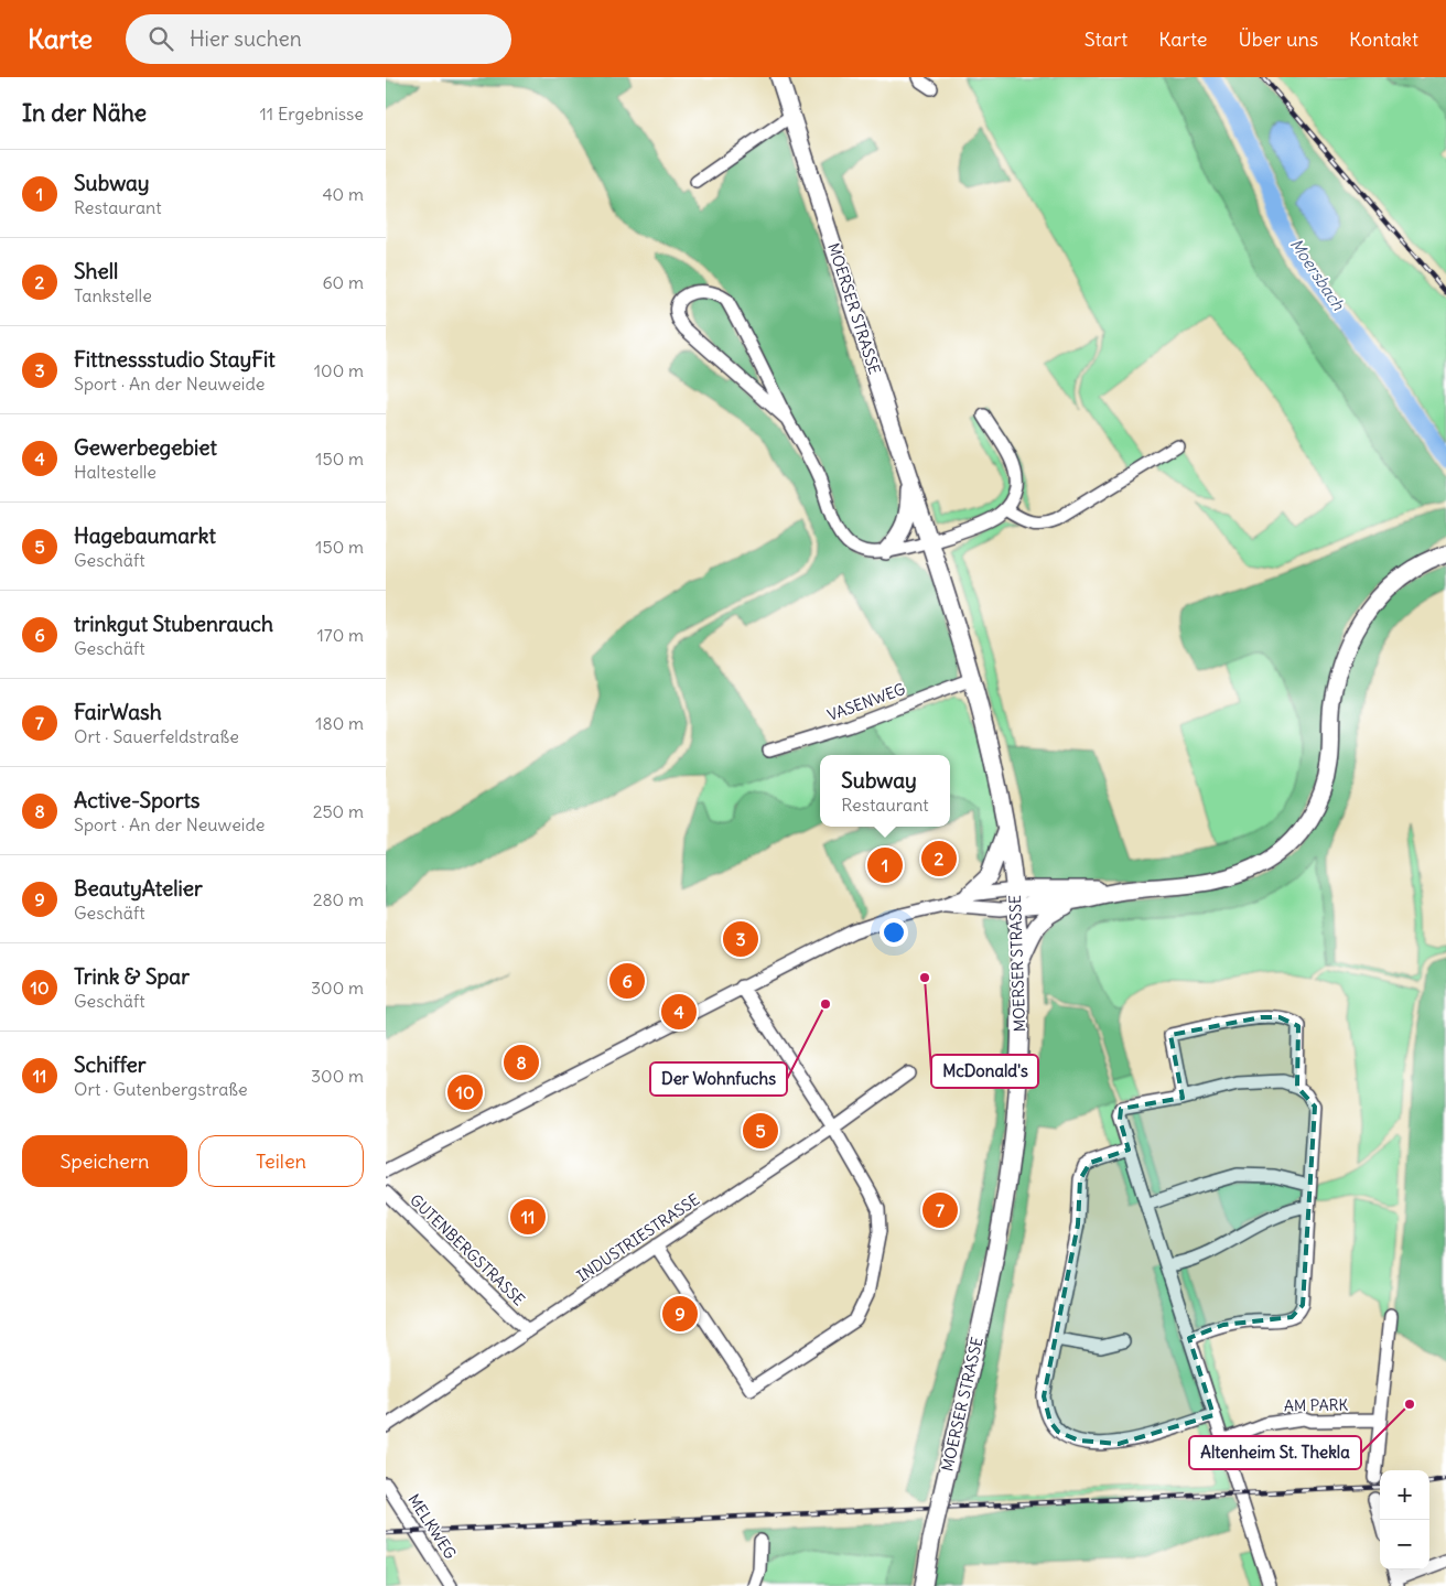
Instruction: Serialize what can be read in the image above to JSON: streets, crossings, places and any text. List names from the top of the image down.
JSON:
{
  "streets": {
    "main road": ["MOERSER STRASSE"],
    "street": [
      "VASENWEG",
      "INDUSTRIESTRASSE",
      "GUTENBERGSTRASSE",
      "AM PARK",
      "MELKWEG"
    ]
  },
  "crossings": [
    ["MOERSER STRASSE", "VASENWEG"],
    ["INDUSTRIESTRASSE", "GUTENBERGSTRASSE"]
  ],
  "water": ["Moersbach"],
  "places": ["McDonald's", "Der Wohnfuchs", "Altenheim St. Thekla"],
  "page": {
    "header": "Karte",
    "search": "Hier suchen",
    "nav": [
      "Start",
      "Karte",
      "Über uns",
      "Kontakt"
    ],
    "heading": ["In der Nähe", "11 Ergebnisse"],
    "list": [
      {
        "mark": "1",
        "name": "Subway",
        "note": "Restaurant",
        "value": "40 m"
      },
      {
        "mark": "2",
        "name": "Shell",
        "note": "Tankstelle",
        "value": "60 m"
      },
      {
        "mark": "3",
        "name": "Fittnessstudio StayFit",
        "note": "Sport · An der Neuweide",
        "value": "100 m"
      },
      {
        "mark": "4",
        "name": "Gewerbegebiet",
        "note": "Haltestelle",
        "value": "150 m"
      },
      {
        "mark": "5",
        "name": "Hagebaumarkt",
        "note": "Geschäft",
        "value": "150 m"
      },
      {
        "mark": "6",
        "name": "trinkgut Stubenrauch",
        "note": "Geschäft",
        "value": "170 m"
      },
      {
        "mark": "7",
        "name": "FairWash",
        "note": "Ort · Sauerfeldstraße",
        "value": "180 m"
      },
      {
        "mark": "8",
        "name": "Active-Sports",
        "note": "Sport · An der Neuweide",
        "value": "250 m"
      },
      {
        "mark": "9",
        "name": "BeautyAtelier",
        "note": "Geschäft",
        "value": "280 m"
      },
      {
        "mark": "10",
        "name": "Trink & Spar",
        "note": "Geschäft",
        "value": "300 m"
      },
      {
        "mark": "11",
        "name": "Schiffer",
        "note": "Ort · Gutenbergstraße",
        "value": "300 m"
      }
    ],
    "popup": ["Subway", "Restaurant"],
    "pins": [
      "2",
      "1",
      "3",
      "6",
      "4",
      "8",
      "10",
      "5",
      "7",
      "11",
      "9"
    ],
    "buttons": ["Speichern", "Teilen"],
    "map_buttons": ["+", "−"]
  }
}
